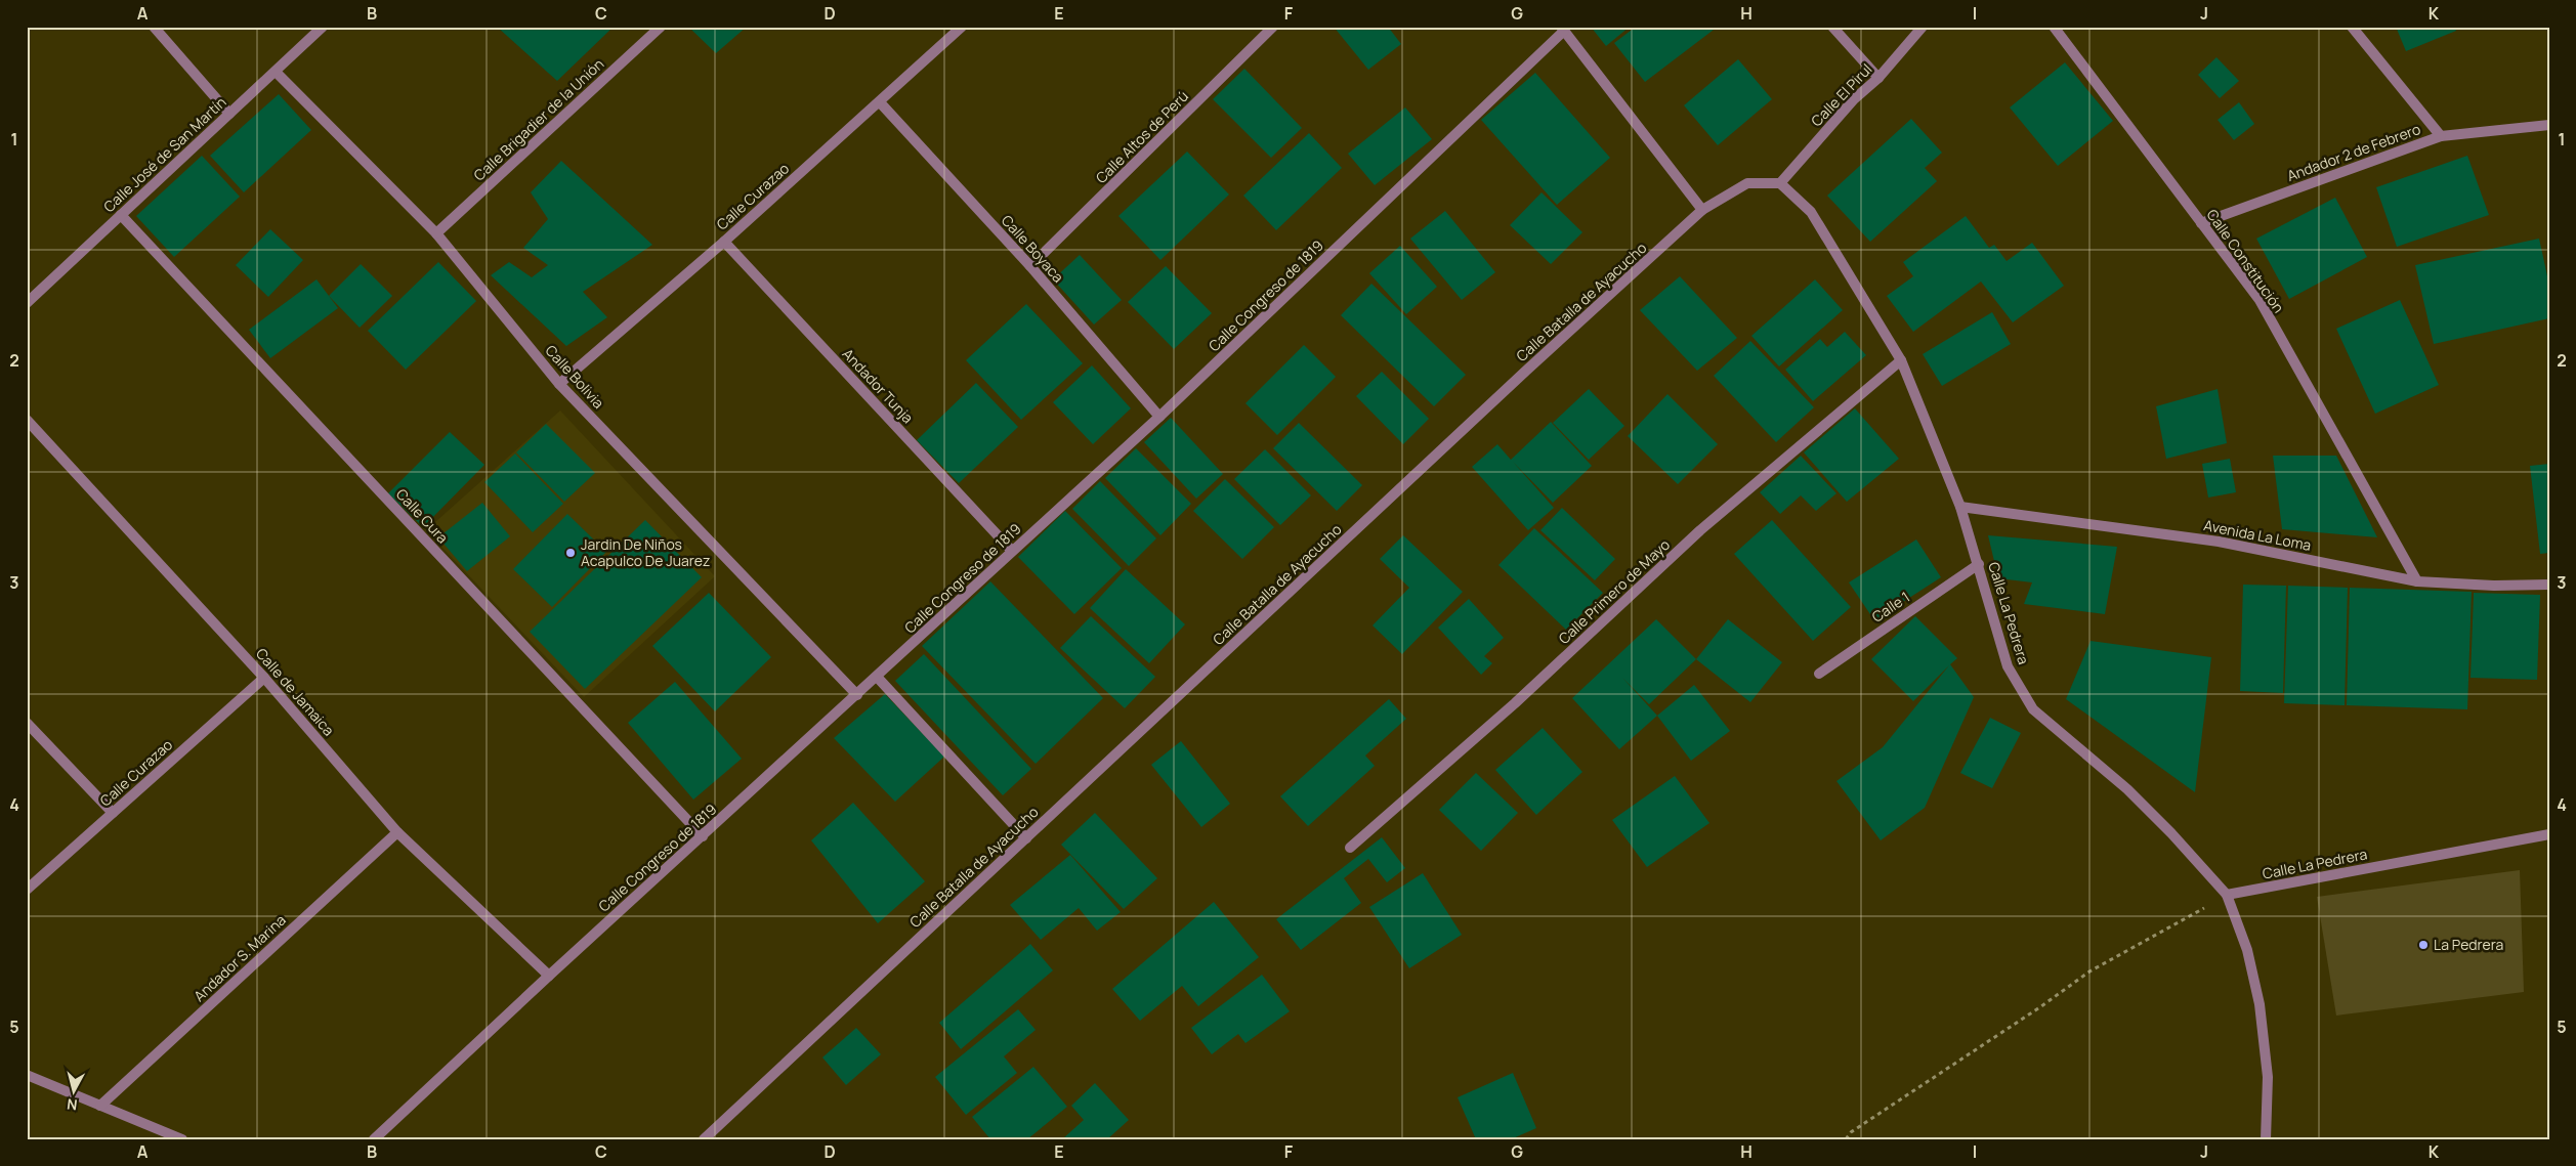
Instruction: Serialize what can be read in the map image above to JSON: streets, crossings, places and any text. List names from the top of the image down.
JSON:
{
  "streets": {
    "street": [
      "Calle El Pirul",
      "Calle Brigadier de la Unión",
      "Calle Altos de Perú",
      "Andador 2 de Febrero",
      "Calle José de San Martín",
      "Calle Curazao",
      "Calle Boyaca",
      "Calle Constitución",
      "Calle Congreso de 1819",
      "Calle Batalla de Ayacucho",
      "Calle Bolivia",
      "Andador Tunja",
      "Calle Cura",
      "Avenida La Loma",
      "Calle Primero de Mayo",
      "Calle 1",
      "Calle La Pedrera",
      "Calle de Jamaica",
      "Andador S. Marina"
    ]
  },
  "crossings": [
    ["Calle El Pirul", "Calle La Pedrera"],
    ["Calle Brigadier de la Unión", "Calle Bolivia"],
    ["Calle Altos de Perú", "Calle Boyaca"],
    ["Andador 2 de Febrero", "Calle Constitución"],
    ["Calle José de San Martín", "Calle Bolivia"],
    ["Calle José de San Martín", "Calle Cura"],
    ["Calle Curazao", "Calle Boyaca"],
    ["Calle Curazao", "Calle Bolivia"],
    ["Calle Curazao", "Andador Tunja"],
    ["Calle Curazao", "Calle de Jamaica"],
    ["Calle Boyaca", "Calle Congreso de 1819"],
    ["Calle Constitución", "Avenida La Loma"],
    ["Calle Congreso de 1819", "Calle Bolivia"],
    ["Calle Congreso de 1819", "Andador Tunja"],
    ["Calle Congreso de 1819", "Calle Cura"],
    ["Calle Congreso de 1819", "Calle de Jamaica"],
    ["Avenida La Loma", "Calle La Pedrera"],
    ["Calle Primero de Mayo", "Calle La Pedrera"],
    ["Calle 1", "Calle La Pedrera"],
    ["Calle de Jamaica", "Andador S. Marina"]
  ],
  "places": ["Jardin De Niños Acapulco De Juarez", "La Pedrera"],
  "north": "bottom",
  "grid": {
    "columns": [
      "A",
      "B",
      "C",
      "D",
      "E",
      "F",
      "G",
      "H",
      "I",
      "J",
      "K"
    ],
    "rows": [
      "1",
      "2",
      "3",
      "4",
      "5"
    ]
  }
}
